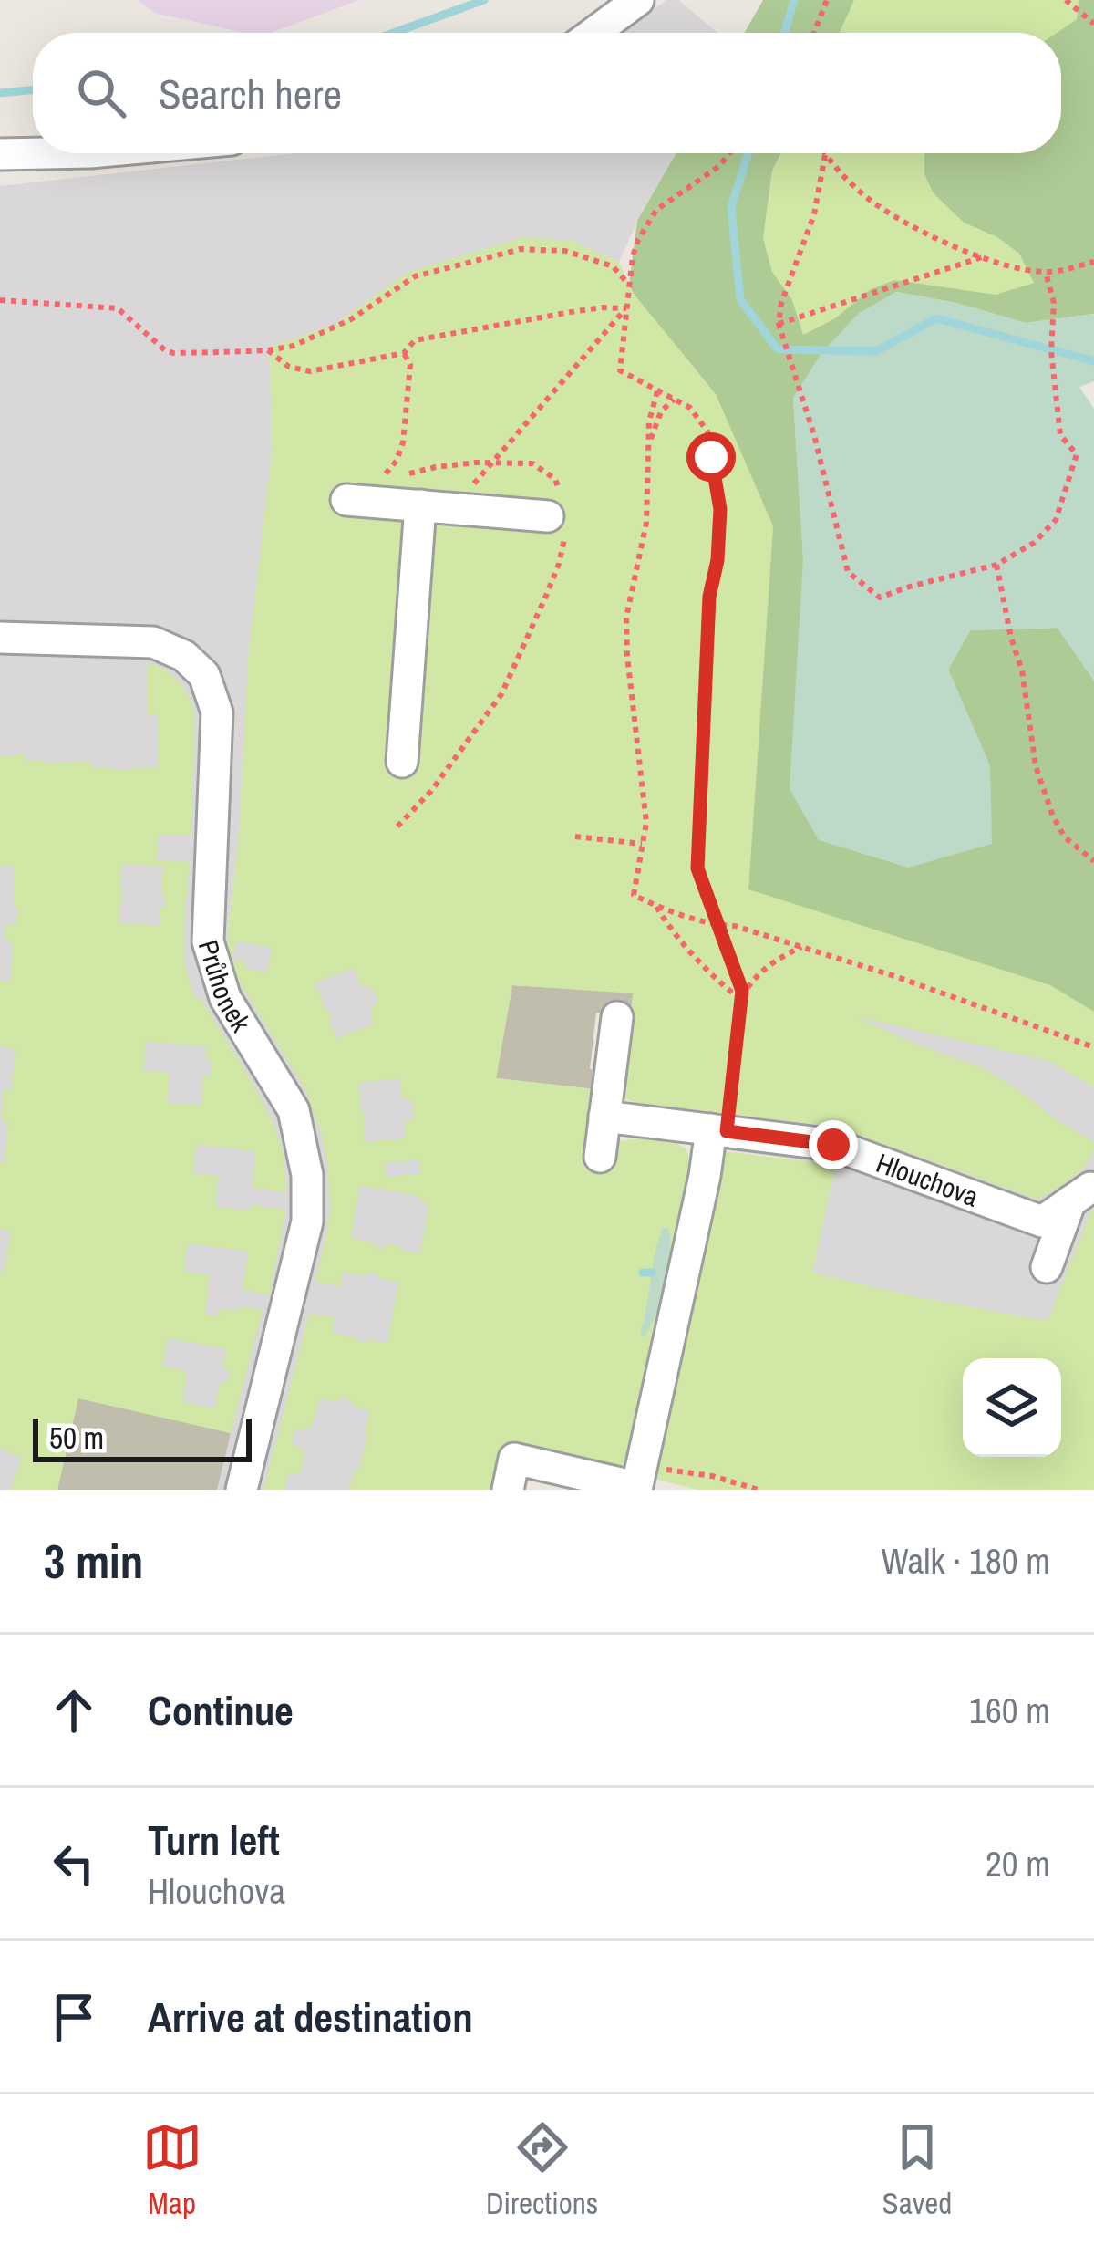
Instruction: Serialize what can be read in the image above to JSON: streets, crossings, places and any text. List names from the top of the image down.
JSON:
{
  "streets": {
    "street": ["Průhonek", "Hlouchova"]
  },
  "scale_bar": "50 m",
  "page": {
    "search": "Search here",
    "scale": "50 m",
    "heading": ["3 min", "Walk · 180 m"],
    "list": [
      ["Continue", "160 m"],
      ["Turn left", "Hlouchova", "20 m"],
      "Arrive at destination"
    ],
    "nav": ["Map", "Directions", "Saved"]
  }
}
